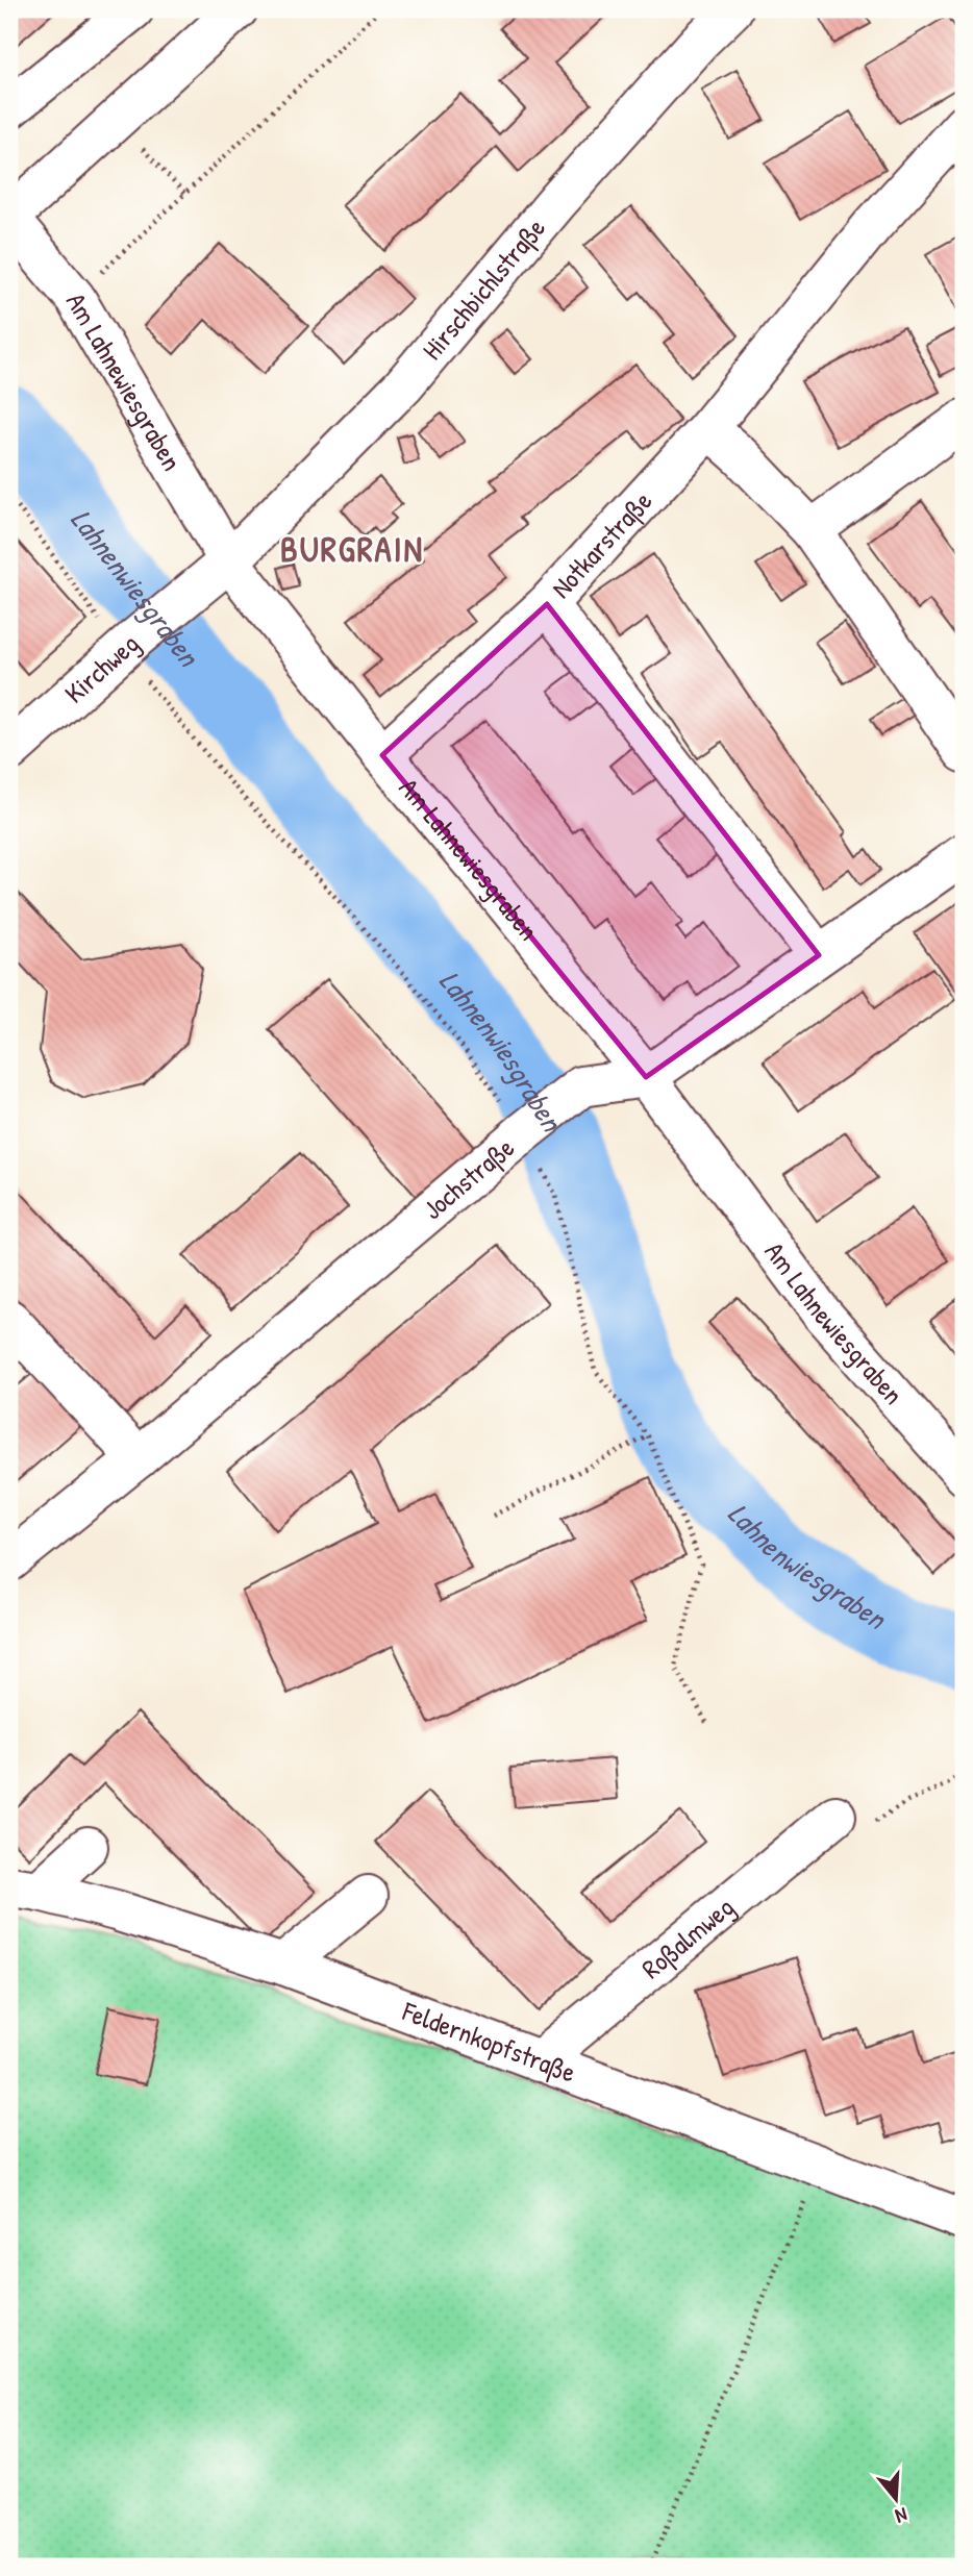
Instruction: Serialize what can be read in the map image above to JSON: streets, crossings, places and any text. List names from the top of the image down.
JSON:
{
  "streets": {
    "street": [
      "Hirschbichlstraße",
      "Am Lahnewiesgraben",
      "Notkarstraße",
      "Kirchweg",
      "Jochstraße",
      "Roßalmweg",
      "Feldernkopfstraße"
    ]
  },
  "crossings": [
    ["Hirschbichlstraße", "Am Lahnewiesgraben"],
    ["Hirschbichlstraße", "Kirchweg"],
    ["Am Lahnewiesgraben", "Notkarstraße"],
    ["Am Lahnewiesgraben", "Kirchweg"],
    ["Am Lahnewiesgraben", "Jochstraße"],
    ["Roßalmweg", "Feldernkopfstraße"]
  ],
  "districts": ["BURGRAIN"],
  "water": ["Lahnenwiesgraben"],
  "north": "bottom"
}
